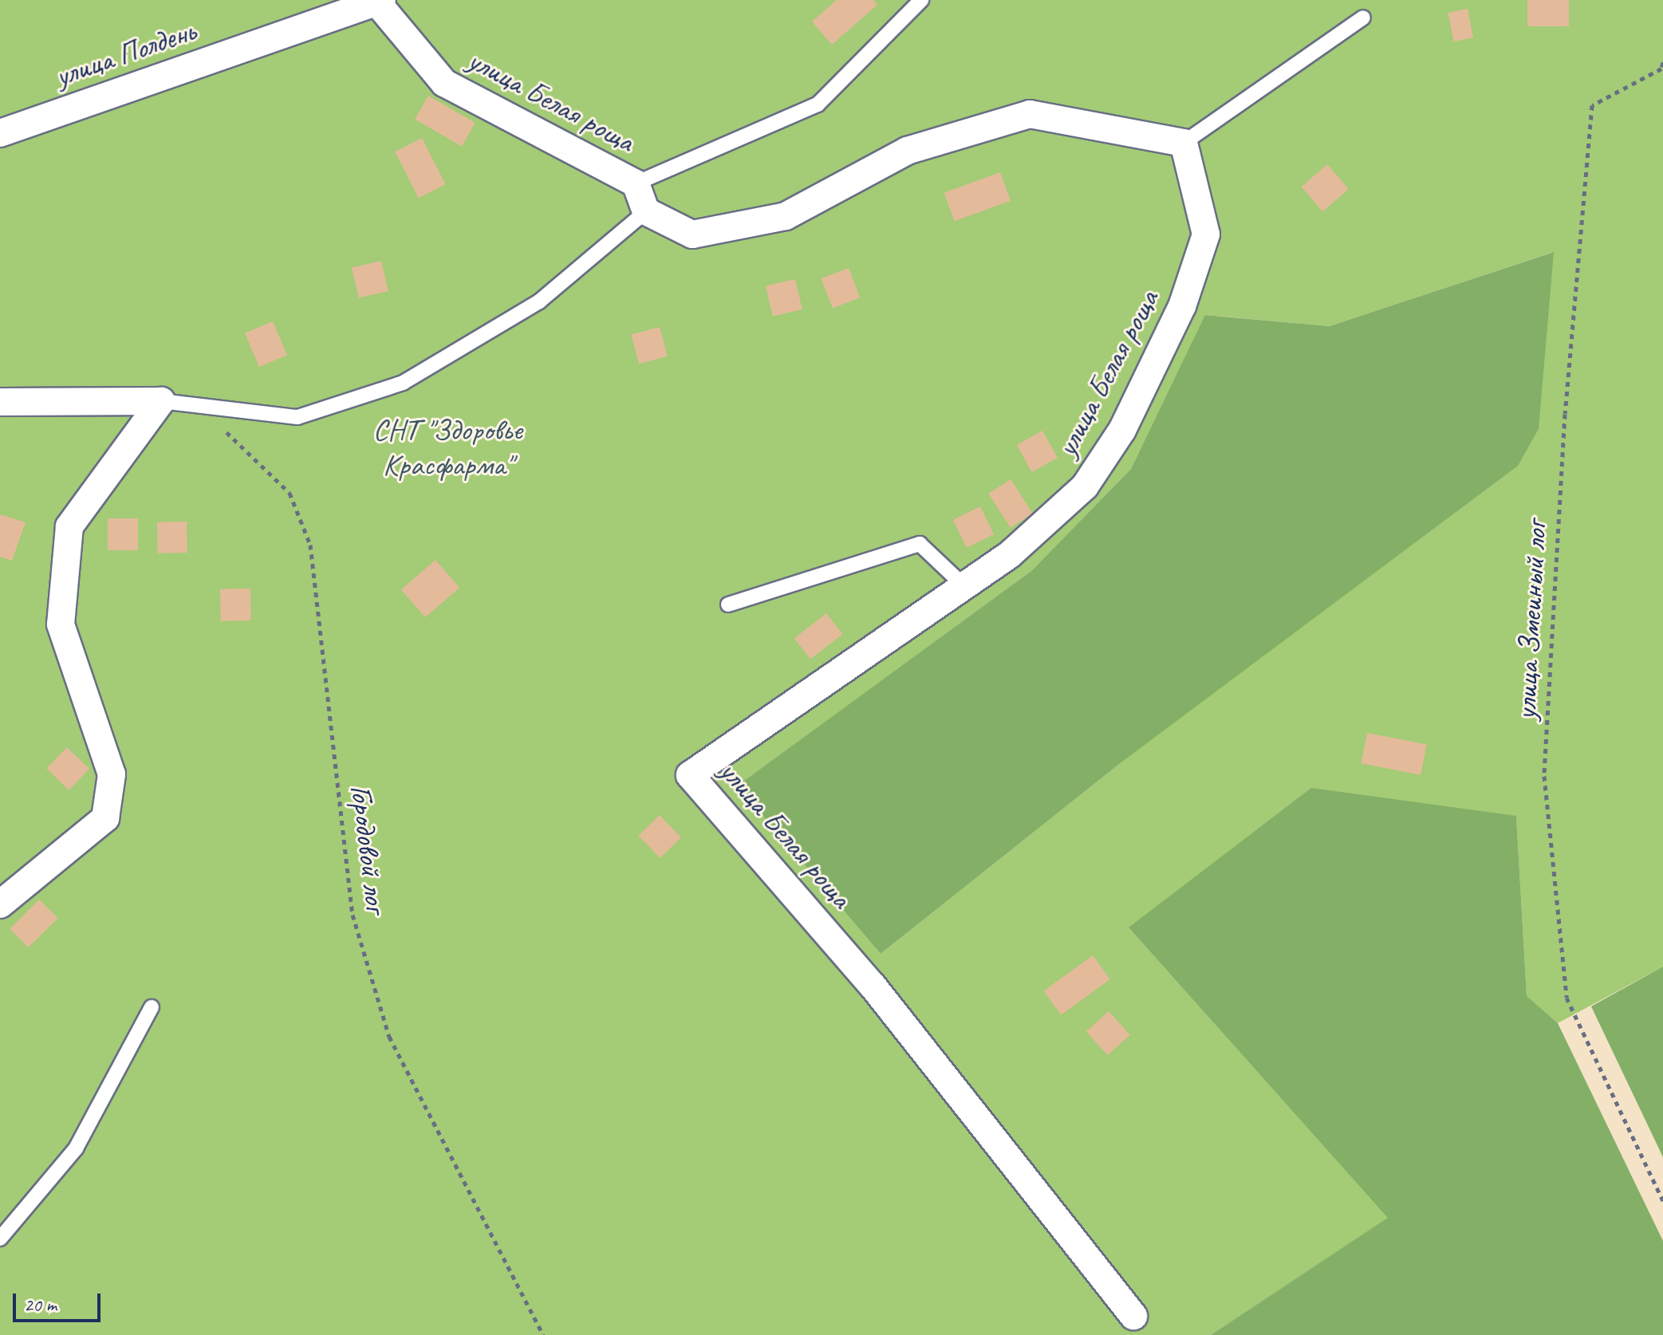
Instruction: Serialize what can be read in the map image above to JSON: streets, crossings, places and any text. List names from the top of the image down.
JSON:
{
  "streets": {
    "street": ["улица Полдень", "улица Белая роща"],
    "path": ["улица Змеиный лог", "Городовой лог"]
  },
  "crossings": [
    ["улица Полдень", "улица Белая роща"]
  ],
  "parks": ["СНТ \"Здоровье Красфарма\""],
  "scale_bar": "20 m"
}
